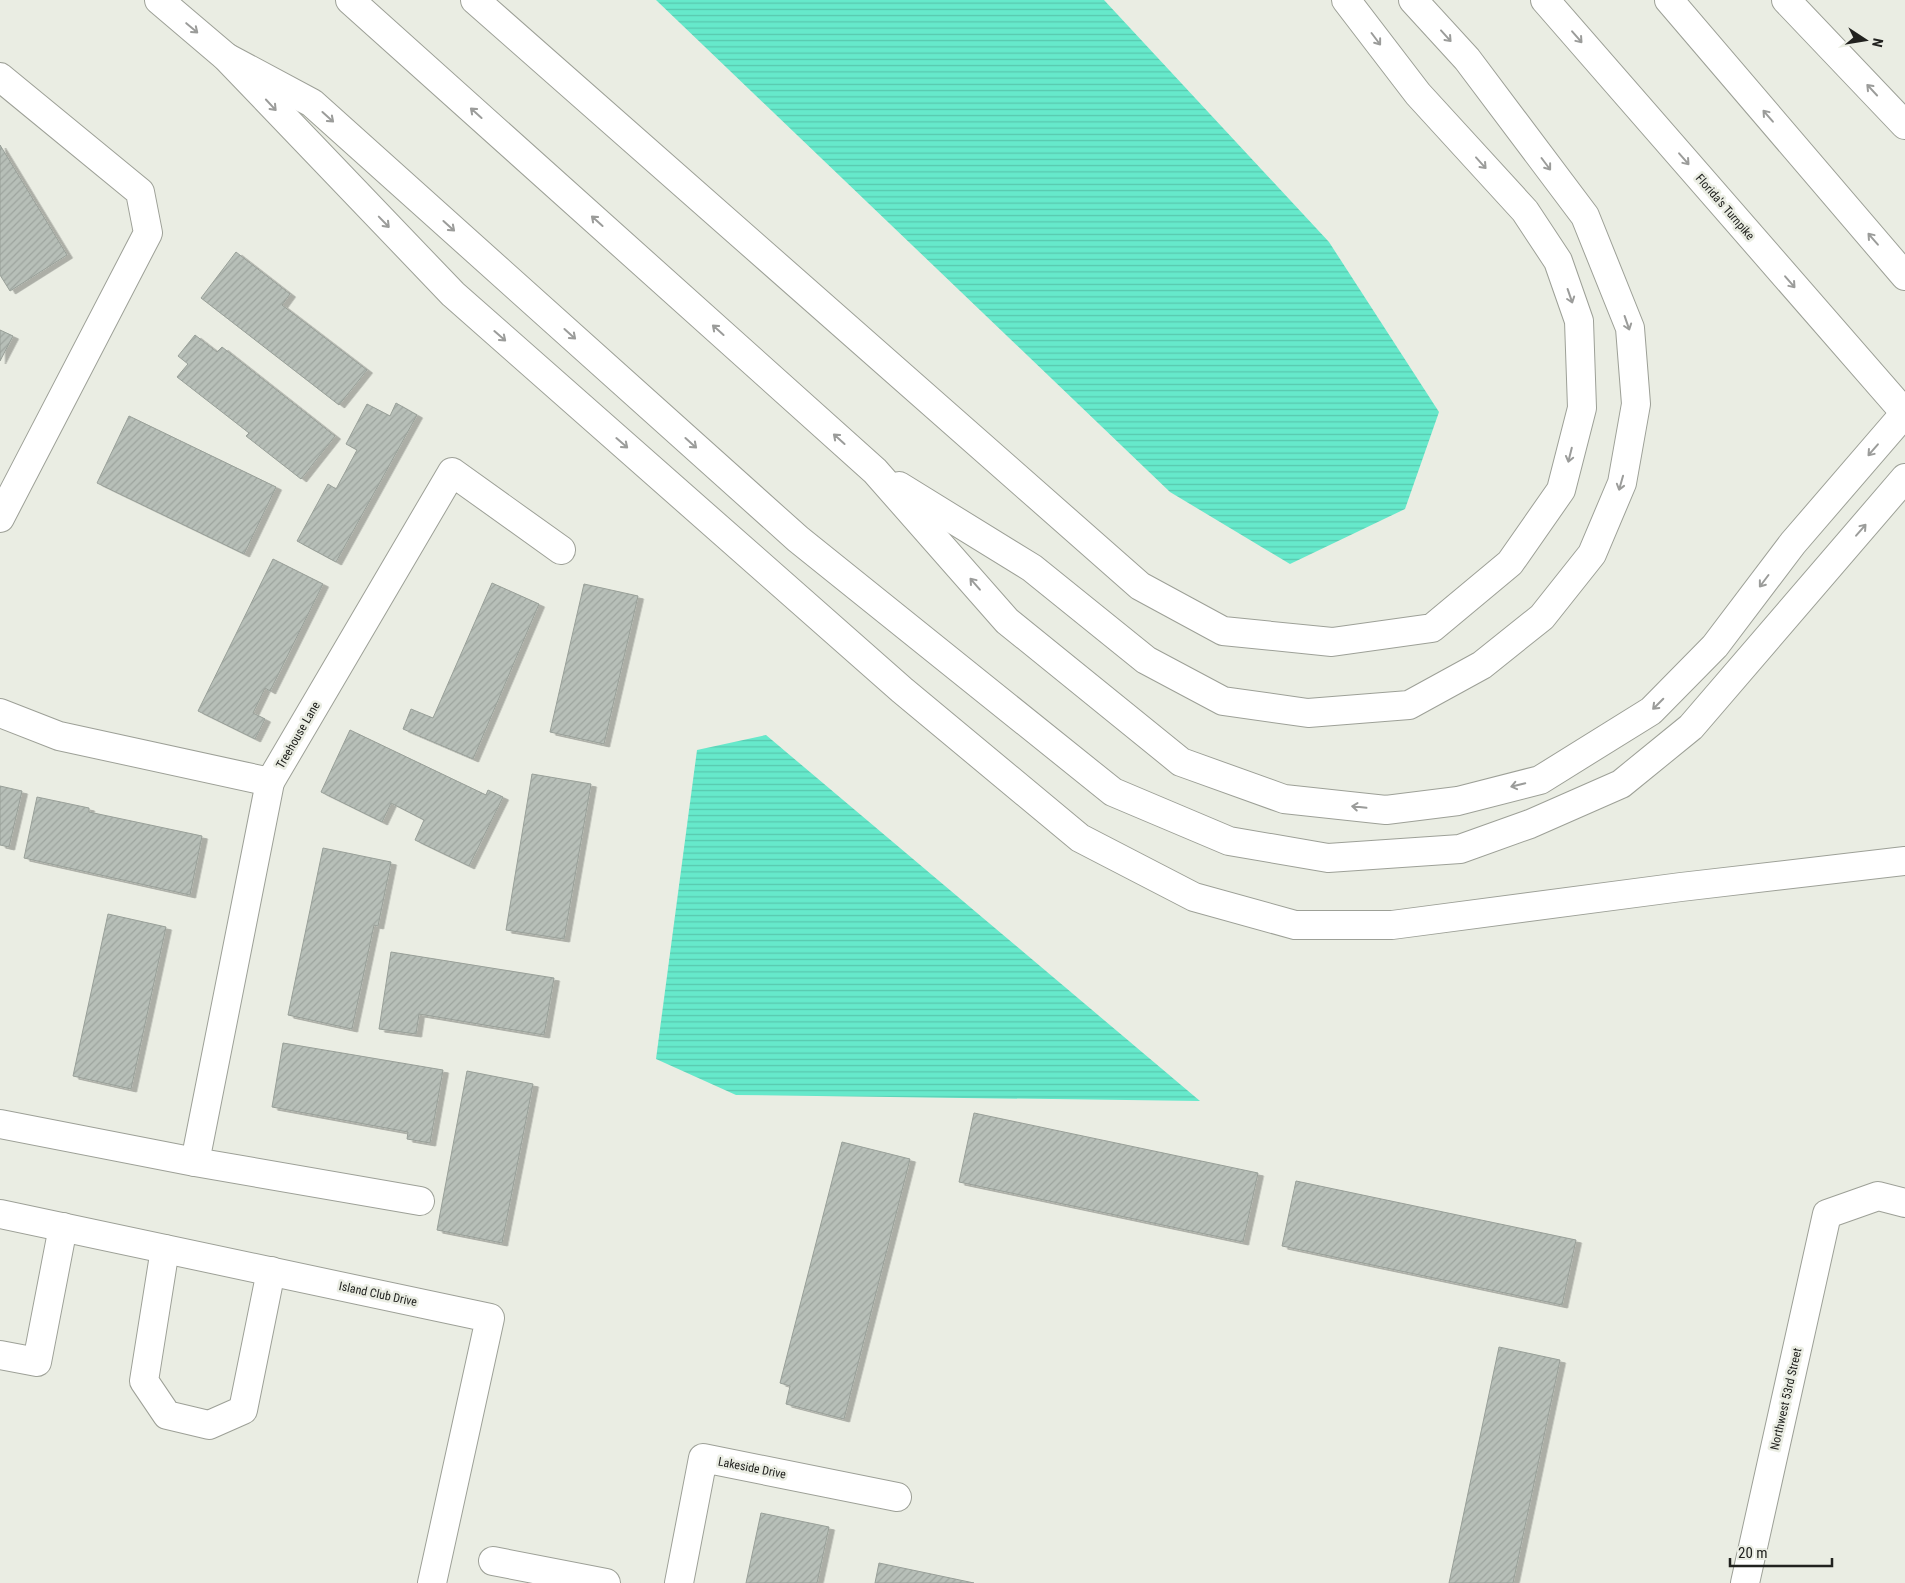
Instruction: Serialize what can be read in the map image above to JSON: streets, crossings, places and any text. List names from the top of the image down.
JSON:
{
  "streets": {
    "main road": [
      "Florida's Turnpike",
      "Treehouse Lane",
      "Island Club Drive",
      "Northwest 53rd Street",
      "Lakeside Drive"
    ]
  },
  "scale_bar": "20 m",
  "north": "right"
}
